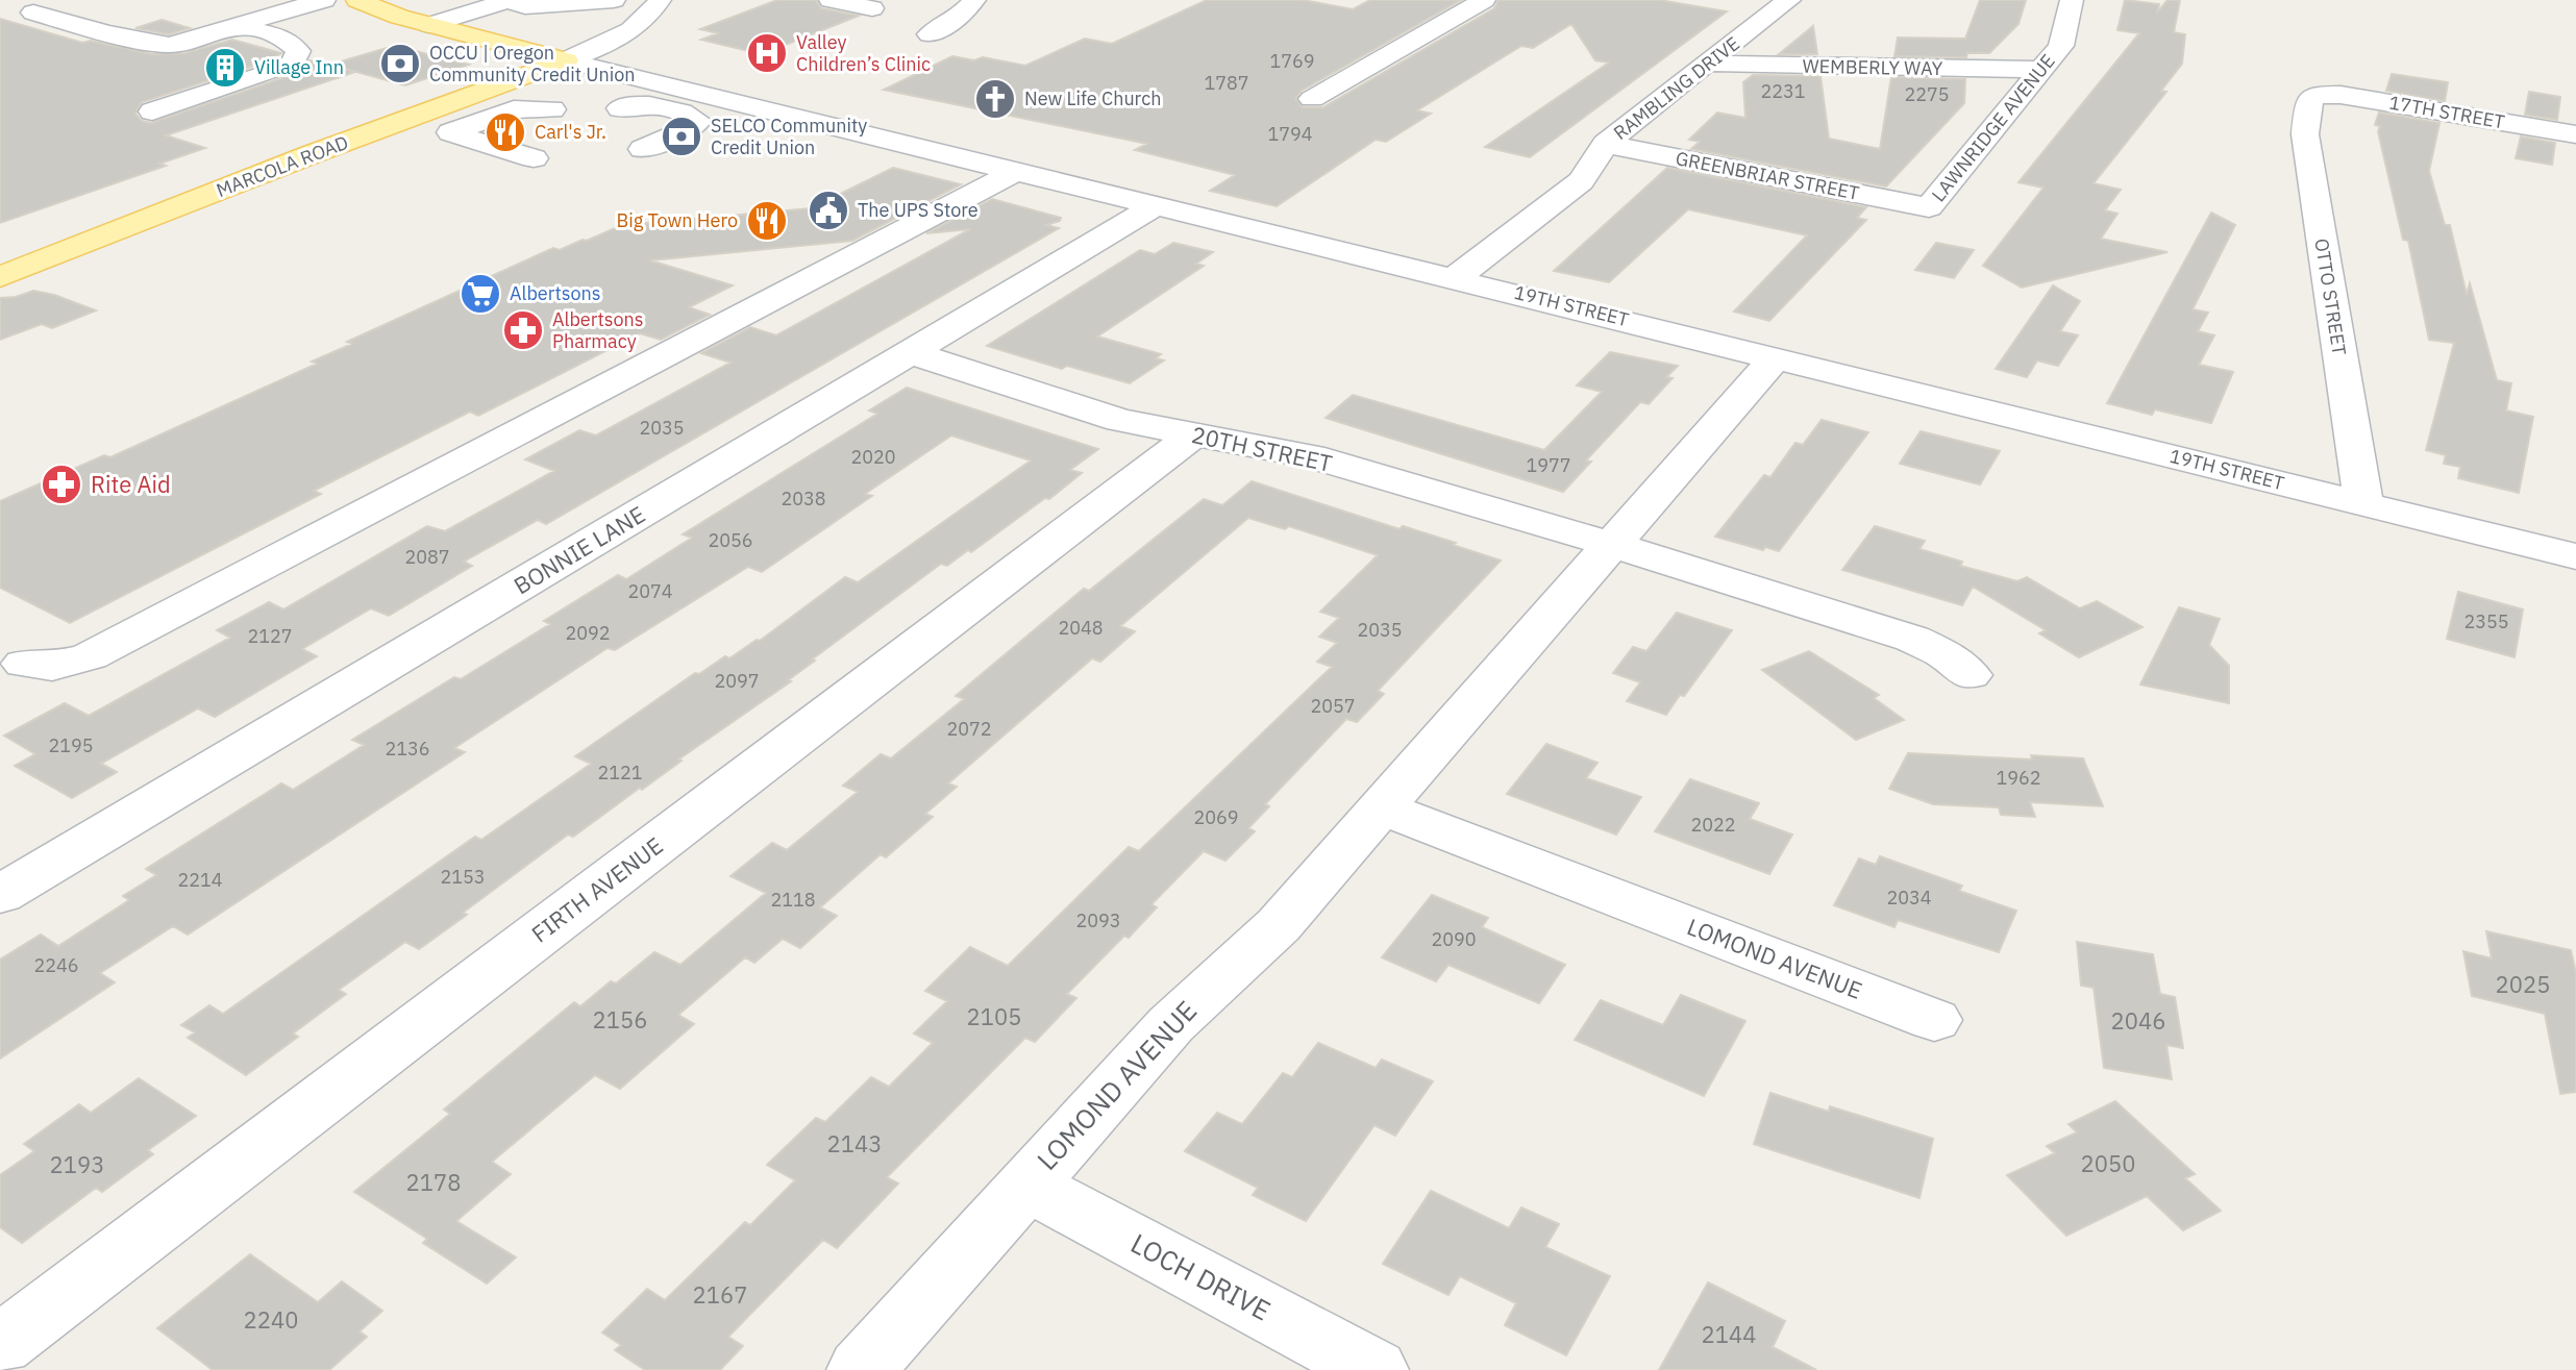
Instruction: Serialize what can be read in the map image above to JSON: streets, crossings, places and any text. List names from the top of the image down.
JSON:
{
  "streets": {
    "main road": ["MARCOLA ROAD"],
    "street": [
      "WEMBERLY WAY",
      "RAMBLING DRIVE",
      "17TH STREET",
      "LAWNRIDGE AVENUE",
      "GREENBRIAR STREET",
      "OTTO STREET",
      "19TH STREET",
      "20TH STREET",
      "BONNIE LANE",
      "FIRTH AVENUE",
      "LOMOND AVENUE",
      "LOCH DRIVE"
    ]
  },
  "crossings": [
    ["WEMBERLY WAY", "RAMBLING DRIVE"],
    ["WEMBERLY WAY", "LAWNRIDGE AVENUE"],
    ["RAMBLING DRIVE", "GREENBRIAR STREET"],
    ["RAMBLING DRIVE", "19TH STREET"],
    ["17TH STREET", "OTTO STREET"],
    ["LAWNRIDGE AVENUE", "GREENBRIAR STREET"],
    ["MARCOLA ROAD", "19TH STREET"],
    ["OTTO STREET", "19TH STREET"],
    ["19TH STREET", "BONNIE LANE"],
    ["19TH STREET", "LOMOND AVENUE"],
    ["20TH STREET", "BONNIE LANE"],
    ["20TH STREET", "FIRTH AVENUE"],
    ["20TH STREET", "LOMOND AVENUE"],
    ["LOMOND AVENUE", "LOCH DRIVE"]
  ],
  "places": {
    "hospital": ["Valley Children’s Clinic"],
    "bank": ["OCCU | Oregon Community Credit Union", "SELCO Community Credit Union"],
    "building": ["Village Inn"],
    "church": ["New Life Church"],
    "restaurant": ["Carl's Jr.", "Big Town Hero"],
    "public building": ["The UPS Store"],
    "supermarket": ["Albertsons"],
    "pharmacy": ["Albertsons Pharmacy", "Rite Aid"]
  },
  "house_numbers": [
    "1769",
    "1787",
    "2231",
    "2275",
    "1794",
    "2035",
    "2020",
    "1977",
    "2038",
    "2056",
    "2087",
    "2074",
    "2355",
    "2048",
    "2035",
    "2092",
    "2127",
    "2097",
    "2057",
    "2072",
    "2195",
    "2136",
    "2121",
    "1962",
    "2069",
    "2022",
    "2153",
    "2214",
    "2034",
    "2118",
    "2093",
    "2090",
    "2246",
    "2025",
    "2105",
    "2156",
    "2046",
    "2143",
    "2050",
    "2193",
    "2178",
    "2167",
    "2240",
    "2144"
  ]
}
